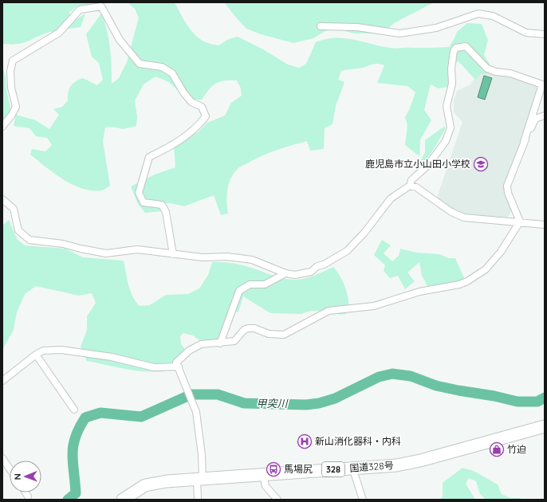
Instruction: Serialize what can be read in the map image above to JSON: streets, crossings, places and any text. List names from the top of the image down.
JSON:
{
  "streets": {
    "highway": ["国道328号", "328"]
  },
  "water": ["甲突川"],
  "places": {
    "school or university": ["鹿児島市立小山田小学校"],
    "hospital": ["新山消化器科・内科"],
    "shop": ["竹迫"],
    "bus stop": ["馬場尻"]
  },
  "north": "left"
}
